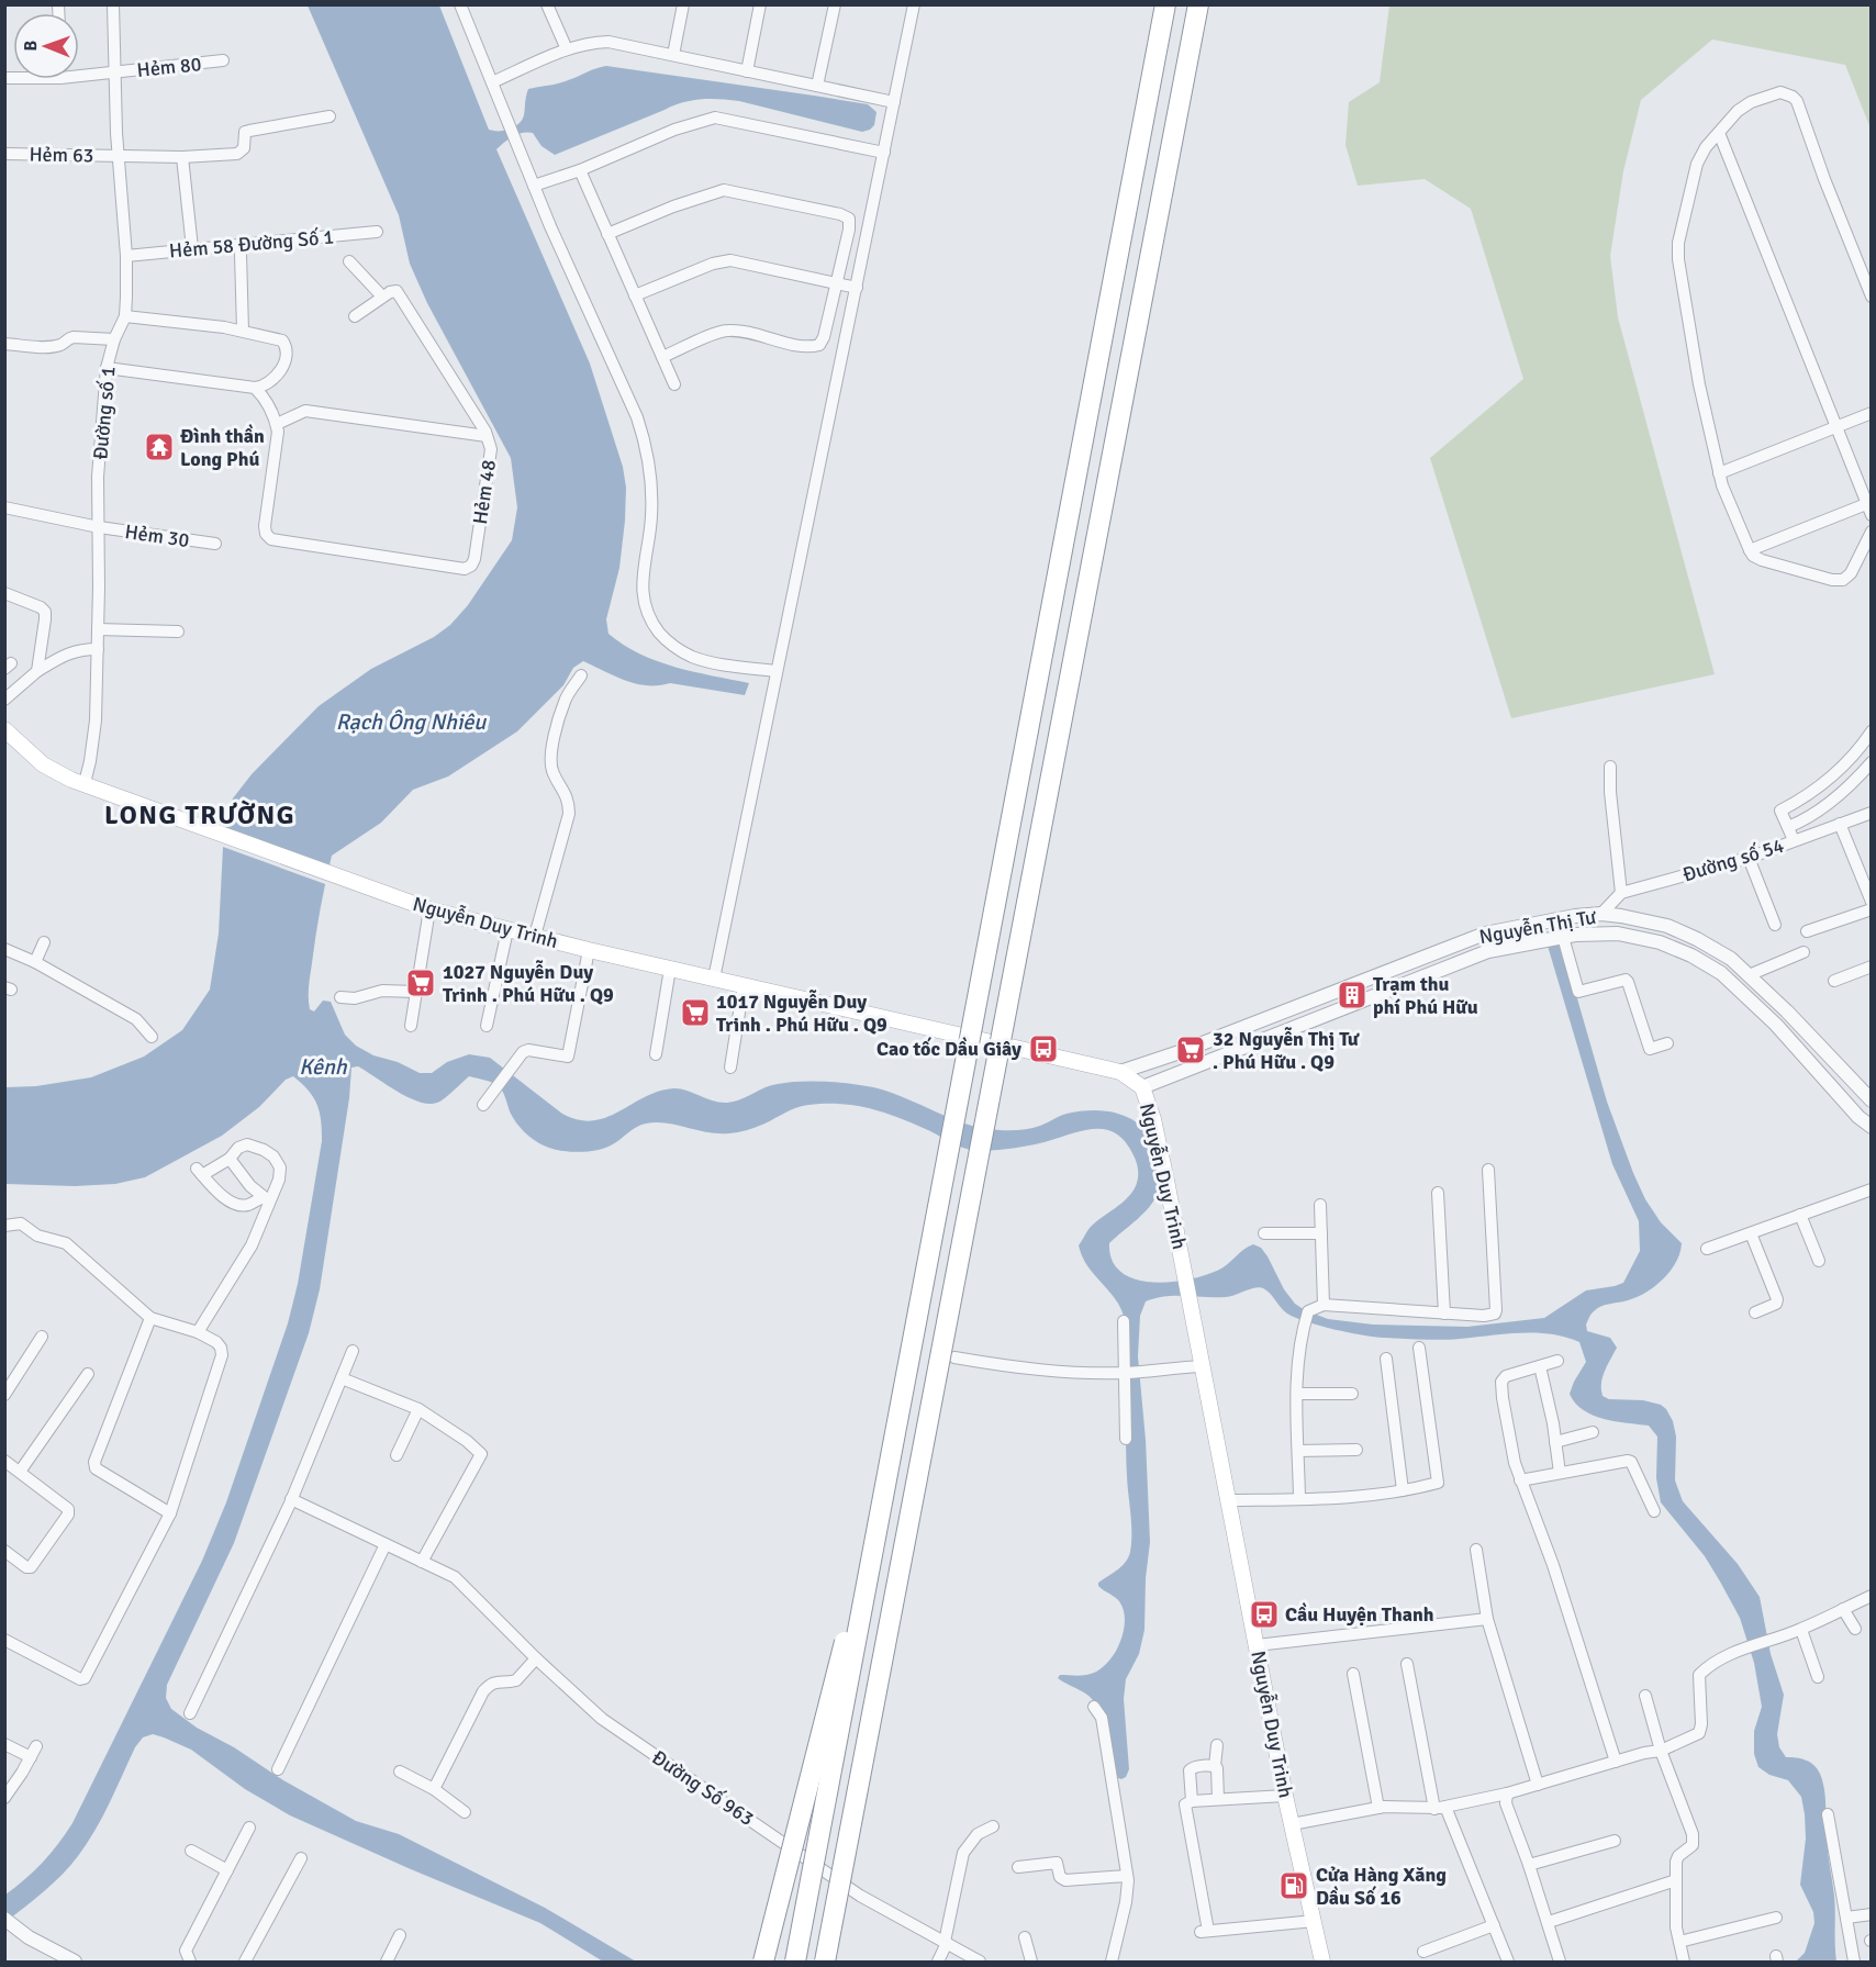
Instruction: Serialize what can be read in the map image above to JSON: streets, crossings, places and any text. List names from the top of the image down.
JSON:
{
  "streets": {
    "main road": ["Nguyễn Duy Trinh"],
    "street": [
      "Hẻm 80",
      "Hẻm 63",
      "Hẻm 58 Đường Số 1",
      "Đường số 1",
      "Hẻm 48",
      "Hẻm 30",
      "Đường số 54",
      "Nguyễn Thị Tư",
      "Đường Số 963"
    ]
  },
  "crossings": [
    ["Hẻm 80", "Đường số 1"],
    ["Hẻm 63", "Đường số 1"],
    ["Hẻm 58 Đường Số 1", "Đường số 1"],
    ["Đường số 1", "Hẻm 30"],
    ["Đường số 1", "Nguyễn Duy Trinh"],
    ["Nguyễn Duy Trinh", "Nguyễn Thị Tư"]
  ],
  "districts": ["LONG TRƯỜNG"],
  "water": ["Rạch Ông Nhiêu", "Kênh"],
  "places": {
    "temple": ["Đình thần Long Phú"],
    "supermarket": ["1027 Nguyễn Duy Trinh . Phú Hữu . Q9", "1017 Nguyễn Duy Trinh . Phú Hữu . Q9", "32 Nguyễn Thị Tư . Phú Hữu . Q9"],
    "building": ["Trạm thu phí Phú Hữu"],
    "bus stop": ["Cao tốc Dầu Giây", "Cầu Huyện Thanh"],
    "fuel station": ["Cửa Hàng Xăng Dầu Số 16"]
  },
  "north": "left"
}
